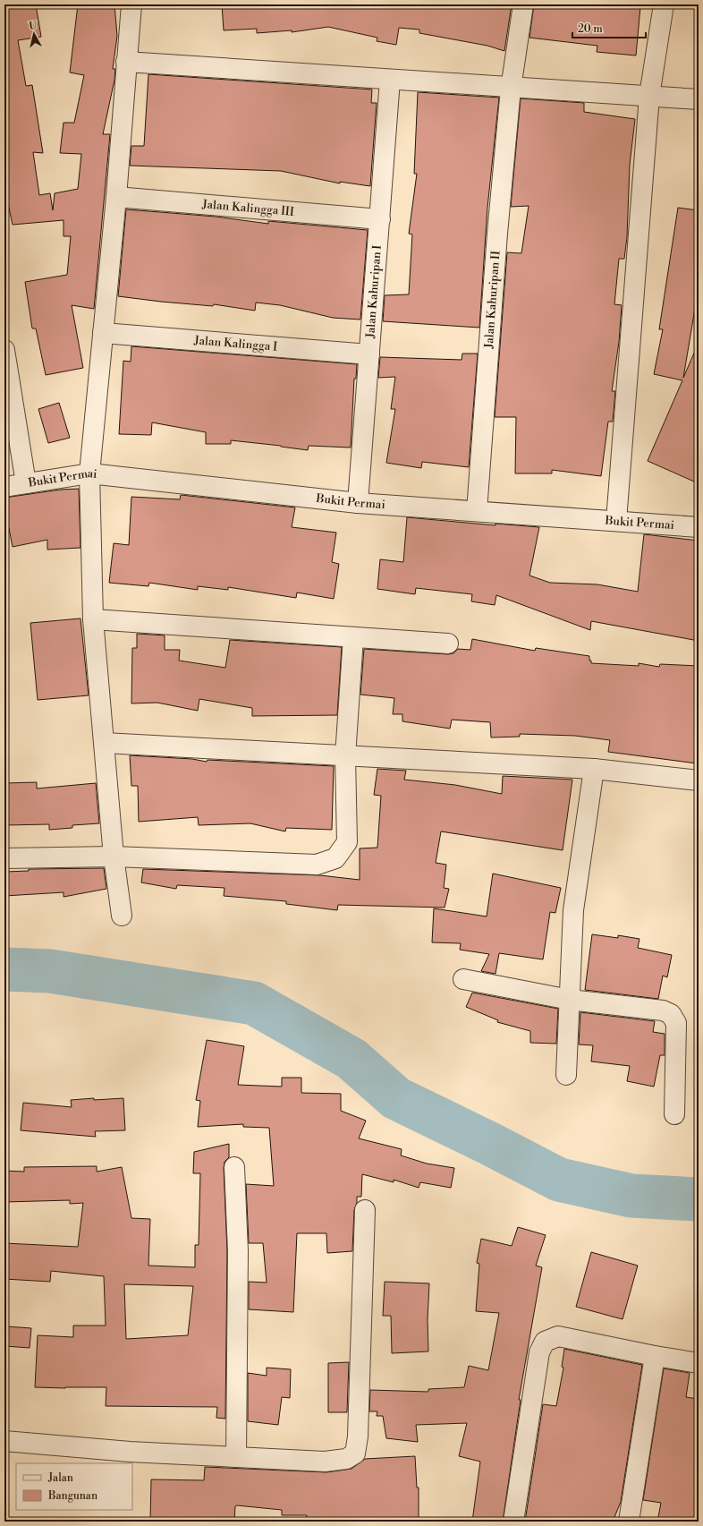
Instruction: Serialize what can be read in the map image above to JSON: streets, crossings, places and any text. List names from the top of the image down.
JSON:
{
  "streets": {
    "street": [
      "Jalan Kalingga III",
      "Jalan Kahuripan I",
      "Jalan Kahuripan II",
      "Jalan Kalingga I",
      "Bukit Permai"
    ]
  },
  "crossings": [
    ["Jalan Kalingga III", "Jalan Kahuripan I"],
    ["Jalan Kahuripan I", "Jalan Kalingga I"],
    ["Jalan Kahuripan I", "Bukit Permai"],
    ["Jalan Kahuripan II", "Bukit Permai"]
  ],
  "legend": ["Jalan", "Bangunan"],
  "scale_bar": "20 m",
  "north": "top"
}
